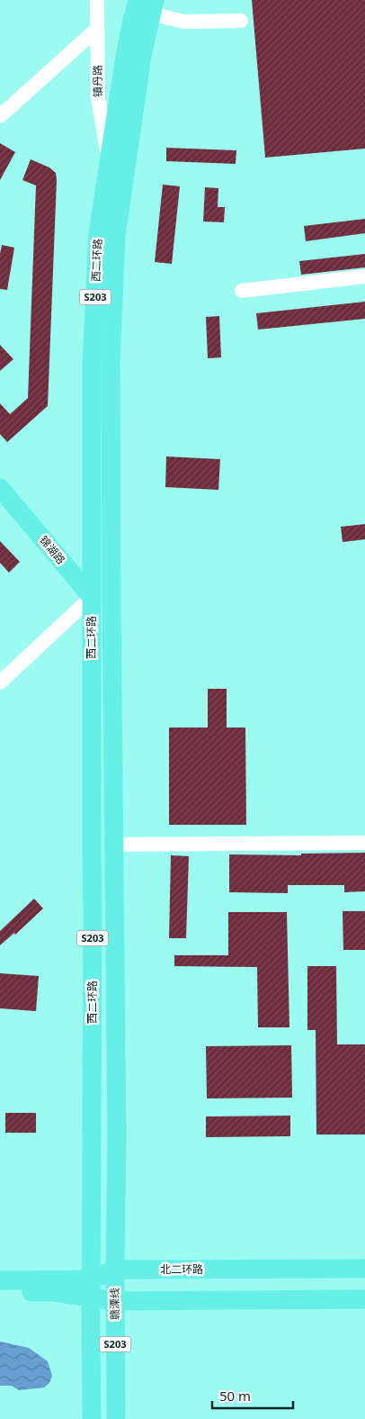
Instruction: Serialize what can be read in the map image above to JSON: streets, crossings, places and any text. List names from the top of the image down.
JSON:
{
  "streets": {
    "main road": [
      "西二环路",
      "S203",
      "锦湖路",
      "北二环路",
      "赣溧线"
    ],
    "street": ["镇丹路"]
  },
  "crossings": [
    ["镇丹路", "西二环路"],
    ["西二环路", "S203"],
    ["西二环路", "锦湖路"],
    ["西二环路", "北二环路"],
    ["西二环路", "赣溧线"],
    ["S203", "北二环路"],
    ["北二环路", "赣溧线"]
  ],
  "scale_bar": "50 m"
}
